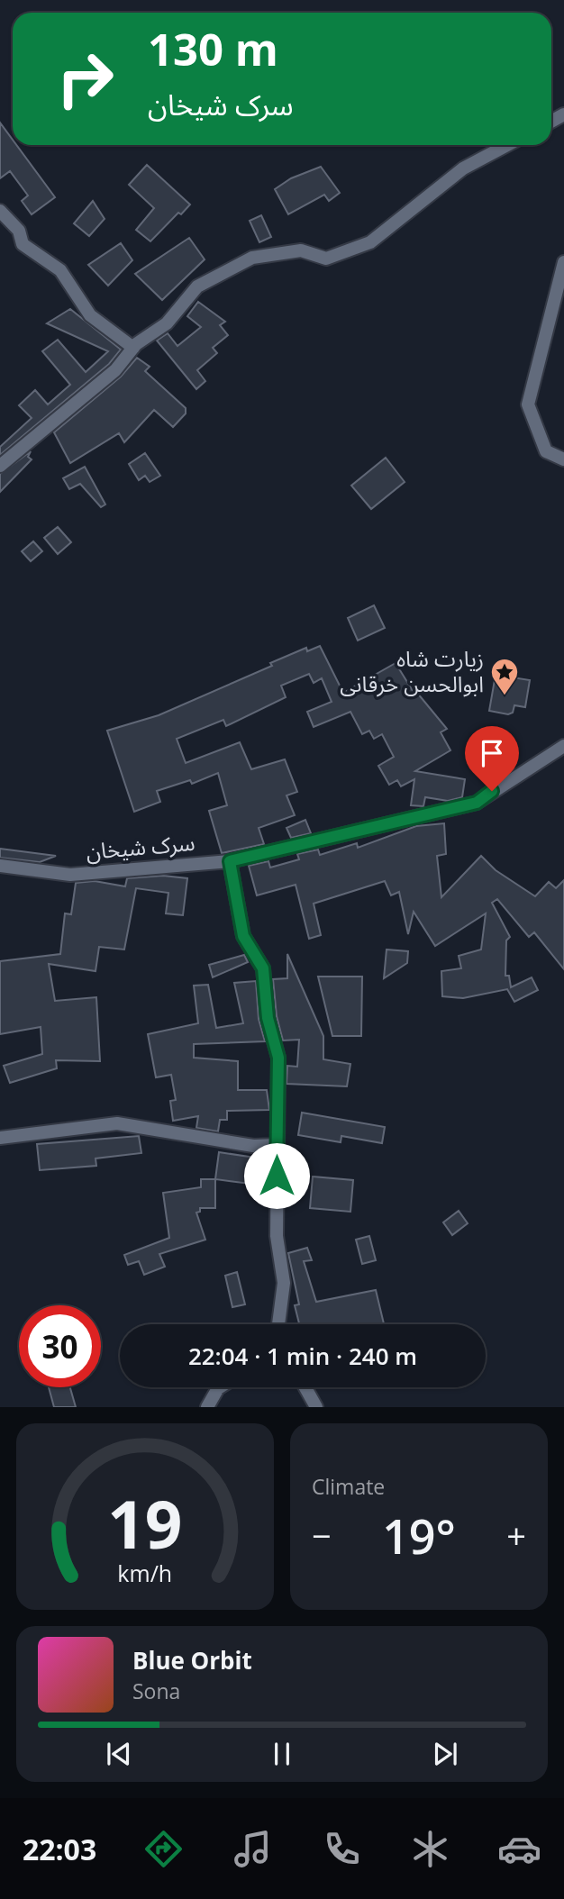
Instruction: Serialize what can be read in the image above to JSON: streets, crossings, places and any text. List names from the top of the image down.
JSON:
{
  "streets": {
    "street": ["سرک شیخان"]
  },
  "places": {
    "place": ["زیارت شاه ابوالحسن خرقانی"]
  },
  "page": {
    "turn": ["130 m", "سرک شیخان"],
    "limit": "30",
    "trip": "22:04 · 1 min · 240 m",
    "tile": "Climate",
    "heat": ["−", "19°", "+"],
    "song": ["Blue Orbit", "Sona"],
    "tabs": "22:03",
    "gauge": ["19", "km/h"]
  }
}
